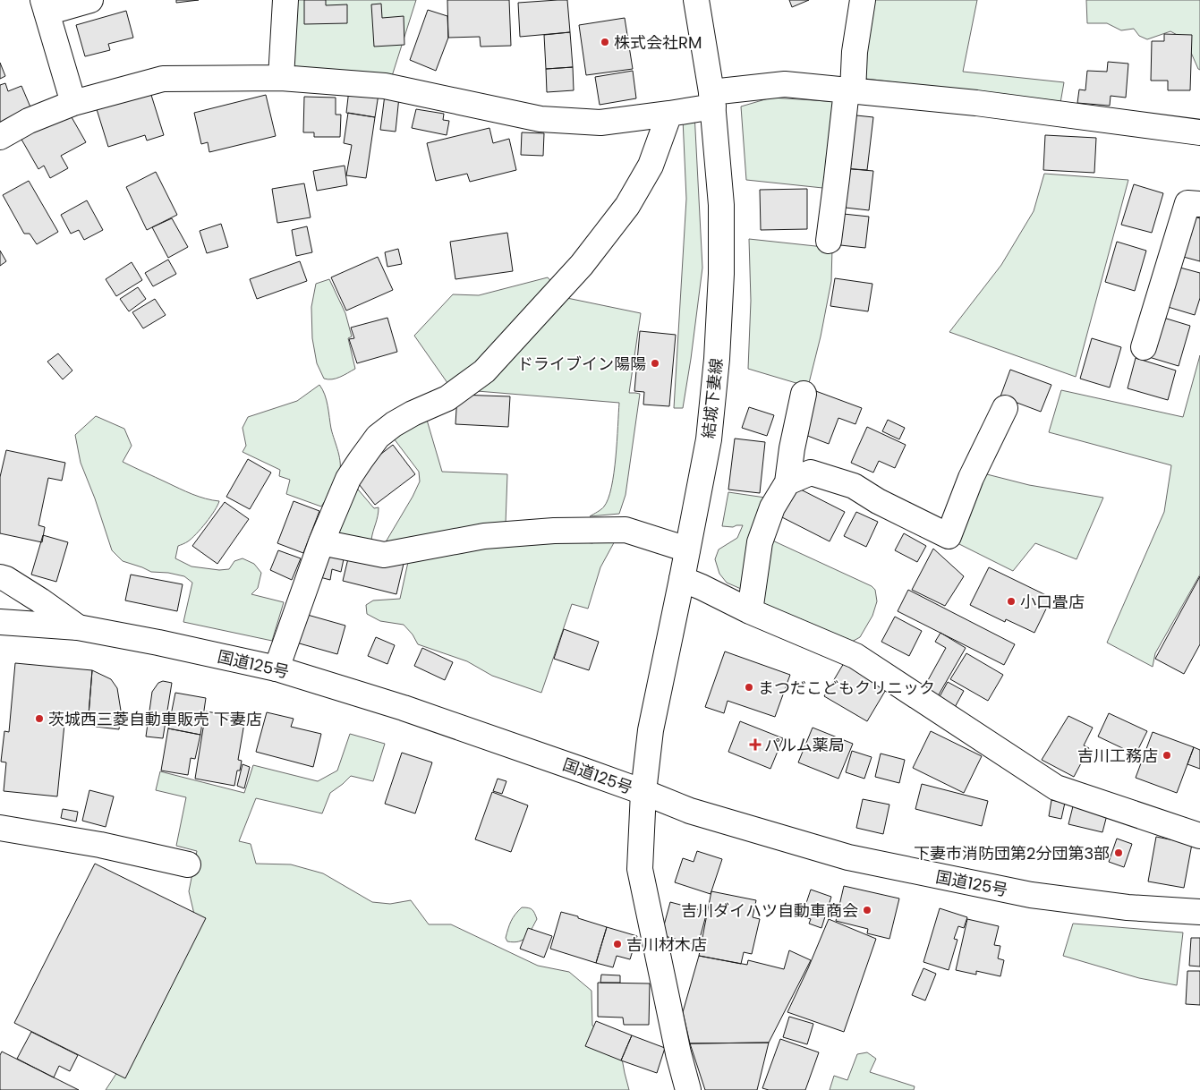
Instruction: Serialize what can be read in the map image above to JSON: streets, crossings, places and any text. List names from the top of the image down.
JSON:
{
  "streets": {
    "main road": ["結城下妻線", "国道125号"]
  },
  "crossings": [
    ["結城下妻線", "国道125号"]
  ],
  "places": {
    "other": [
      "株式会社RM",
      "ドライブイン陽陽",
      "小口畳店",
      "まつだこどもクリニック",
      "茨城西三菱自動車販売 下妻店",
      "吉川工務店",
      "下妻市消防団第2分団第3部",
      "吉川ダイハツ自動車商会",
      "吉川材木店"
    ],
    "health": ["パルム薬局"]
  }
}
